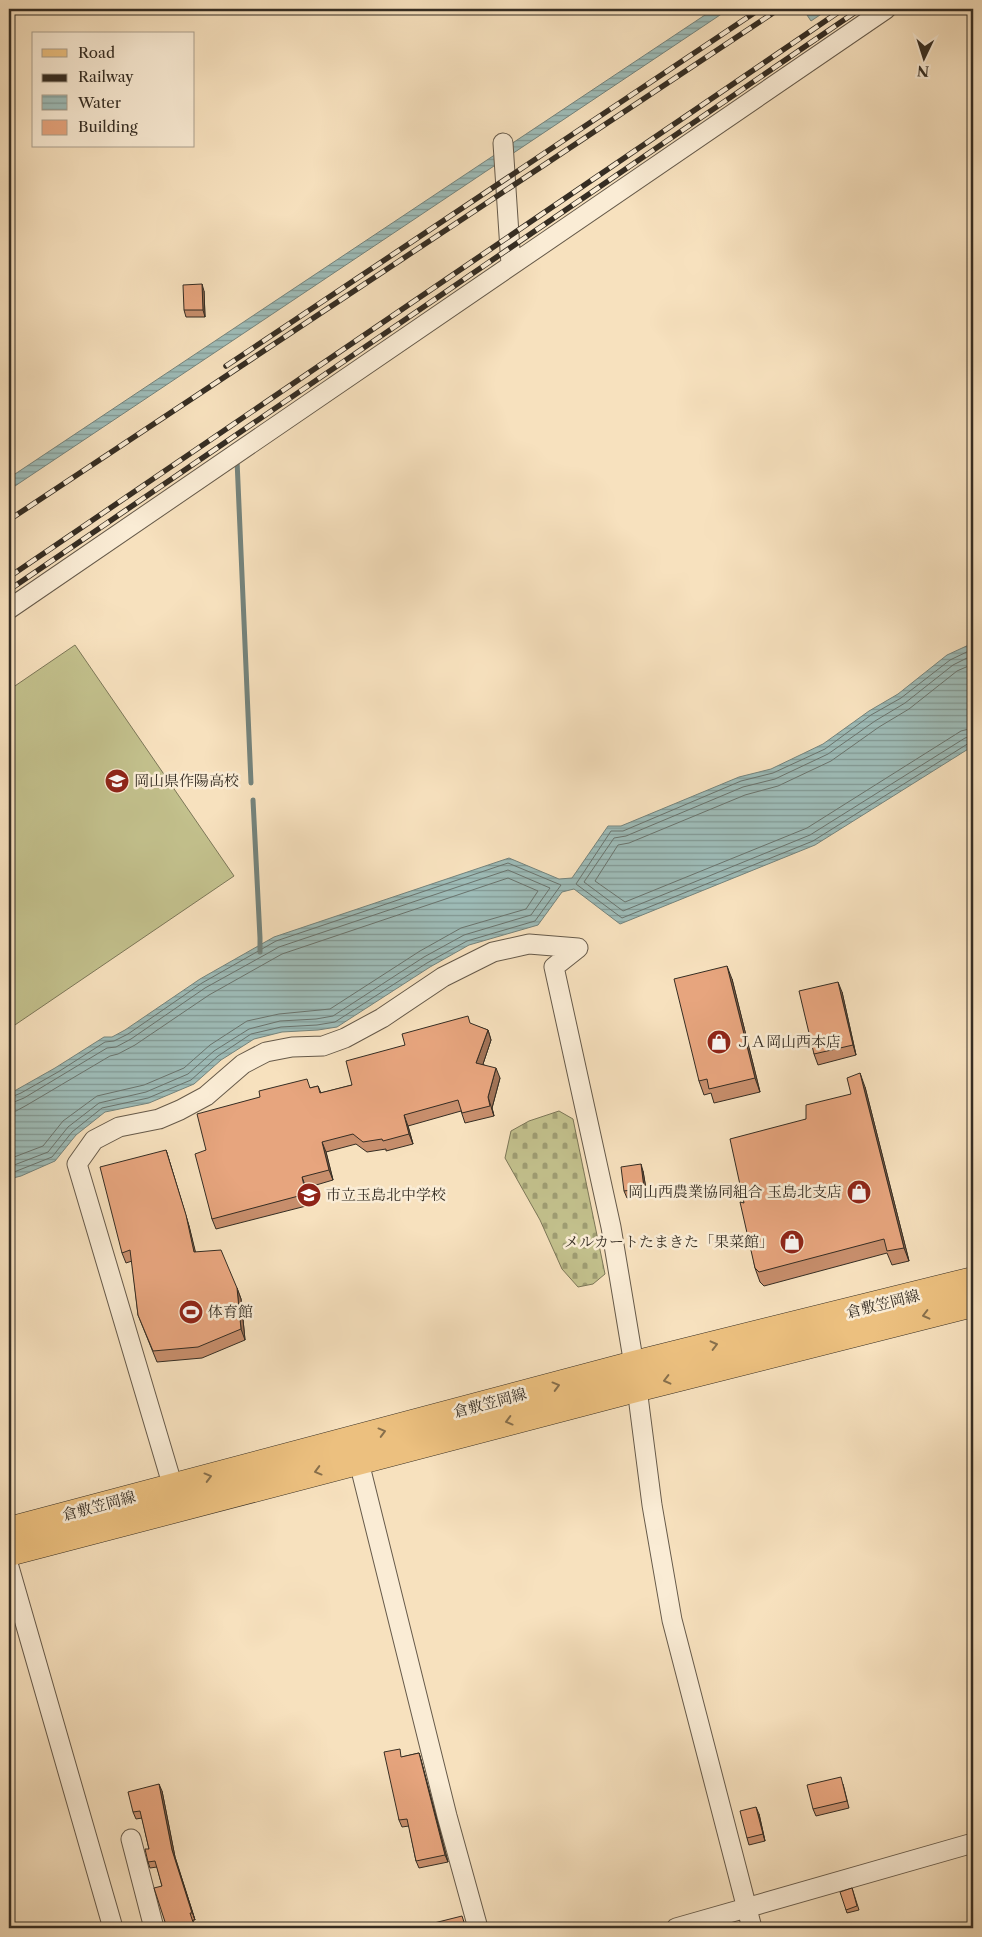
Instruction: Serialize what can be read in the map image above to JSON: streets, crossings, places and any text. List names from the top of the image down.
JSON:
{
  "streets": {
    "main road": ["倉敷笠岡線"]
  },
  "places": {
    "school or university": ["岡山県作陽高校", "市立玉島北中学校"],
    "shop": ["ＪＡ岡山西本店", "岡山西農業協同組合 玉島北支店", "メルカートたまきた「果菜館」"],
    "sports": ["体育館"]
  },
  "legend": [
    "Road",
    "Railway",
    "Water",
    "Building"
  ],
  "north": "bottom"
}
